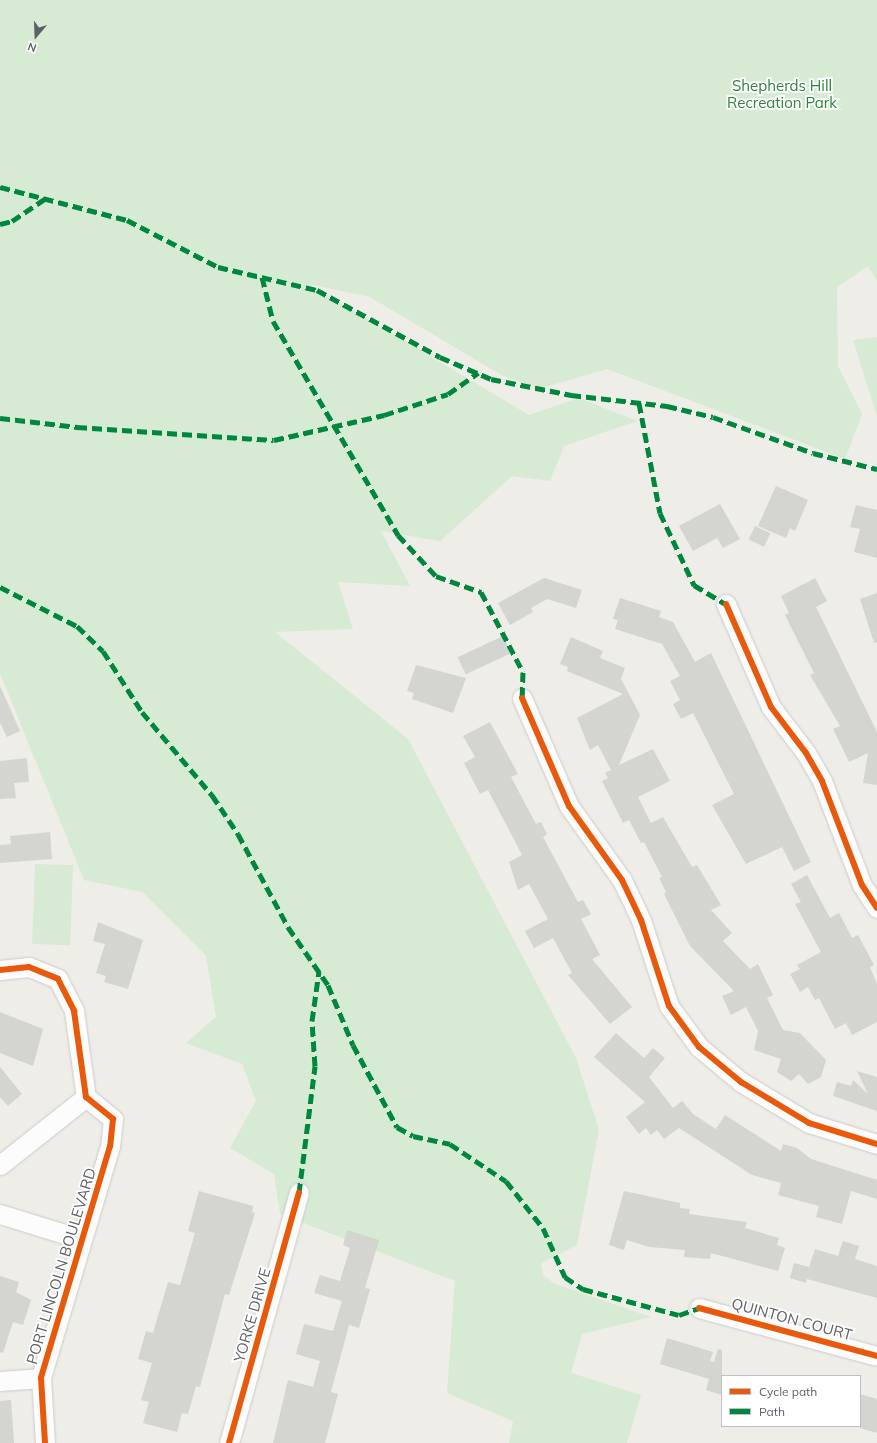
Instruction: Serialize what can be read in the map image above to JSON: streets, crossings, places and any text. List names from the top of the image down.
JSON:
{
  "streets": {
    "street": ["PORT LINCOLN BOULEVARD", "YORKE DRIVE", "QUINTON COURT"]
  },
  "parks": ["Shepherds Hill Recreation Park"],
  "legend": ["Cycle path", "Path"],
  "north": "bottom"
}
